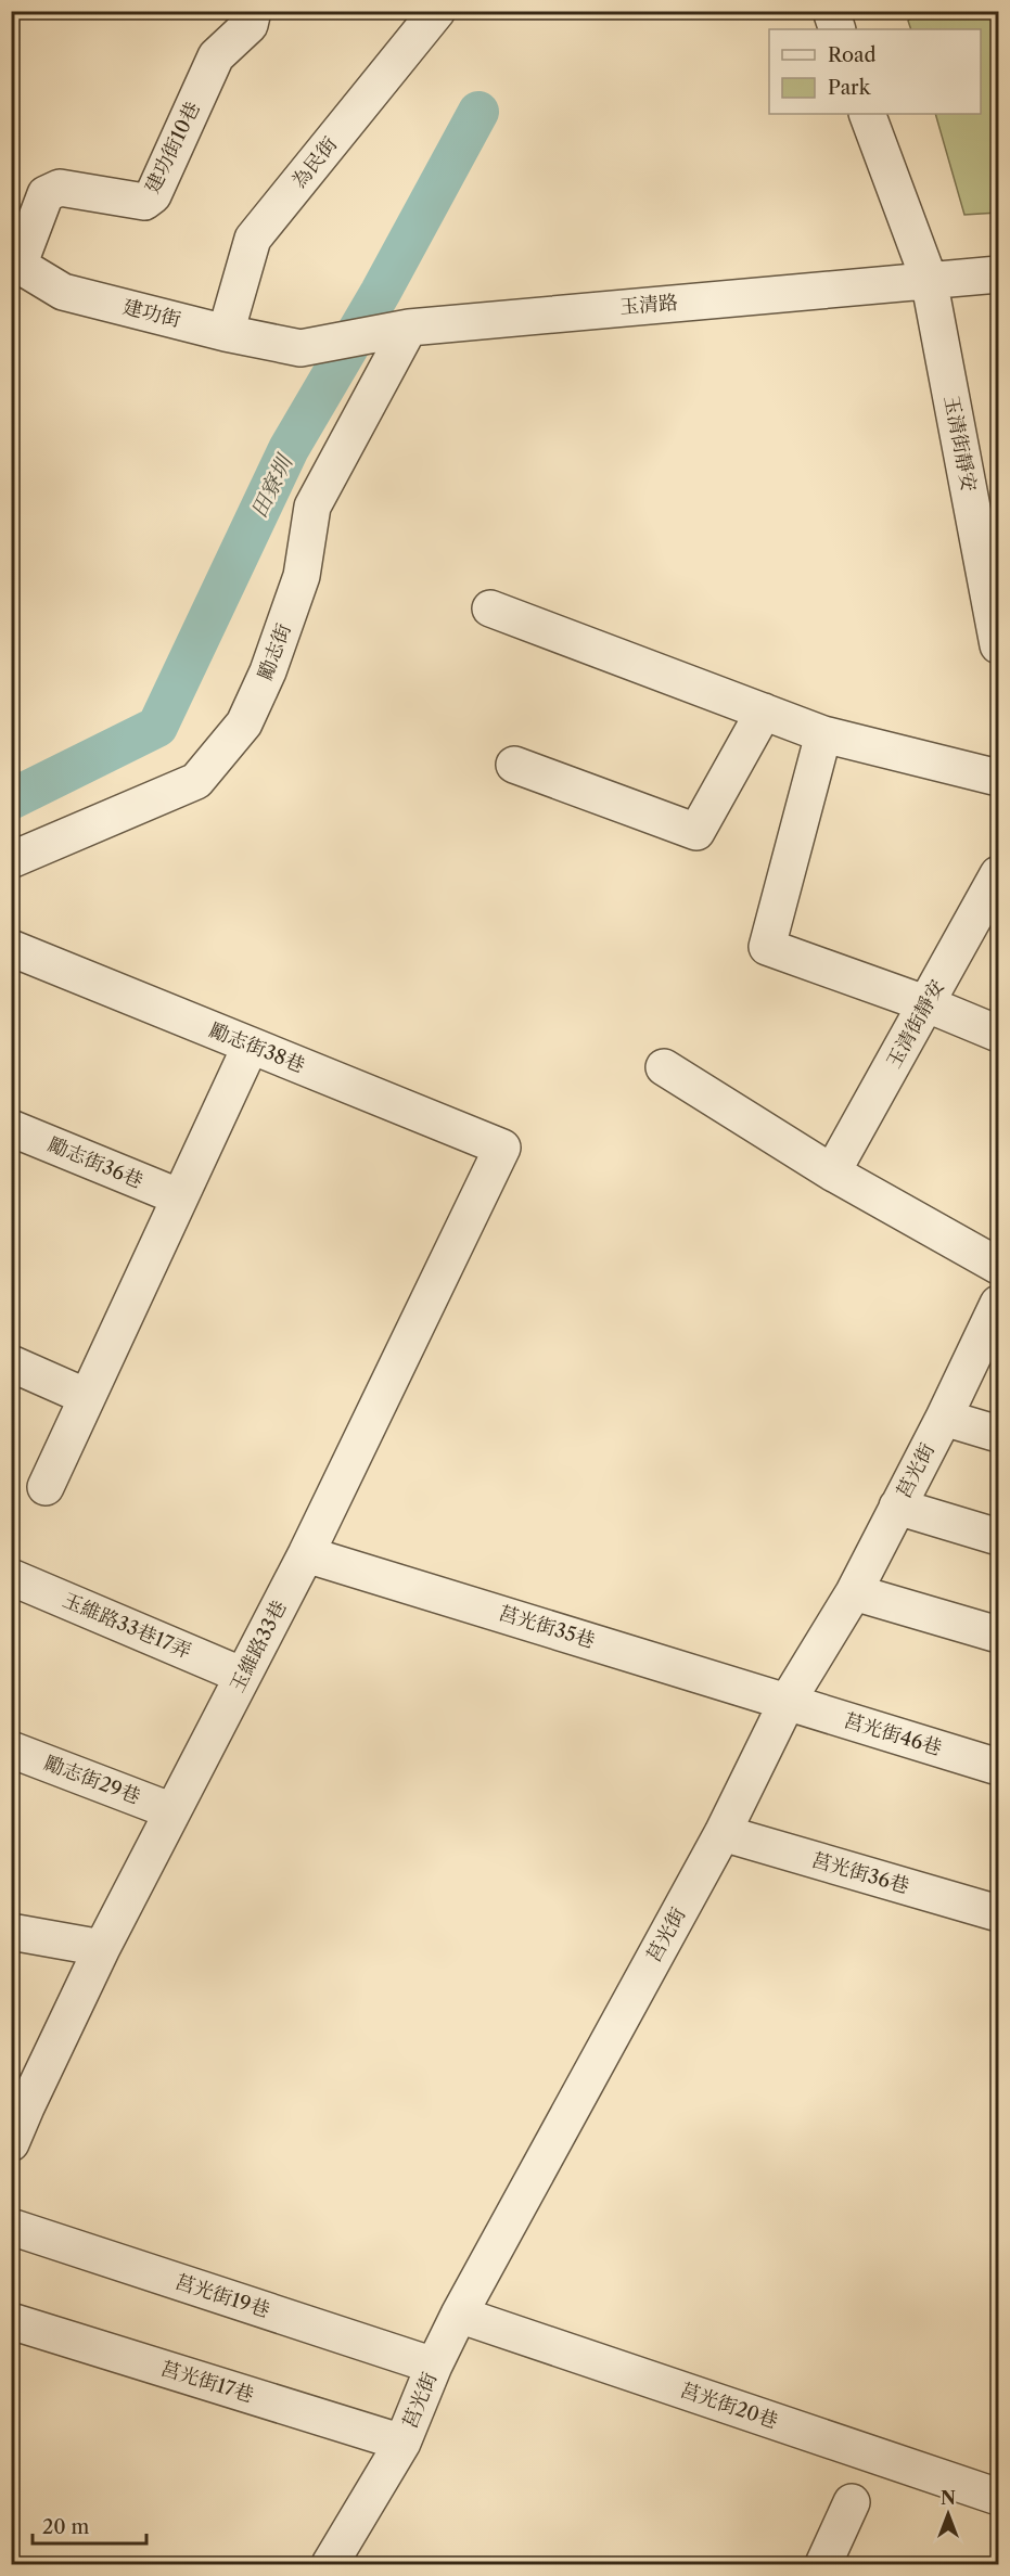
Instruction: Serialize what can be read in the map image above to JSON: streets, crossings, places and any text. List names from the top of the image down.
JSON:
{
  "streets": {
    "street": [
      "建功街10巷",
      "為民街",
      "玉清路",
      "建功街",
      "玉清街靜安",
      "勵志街",
      "勵志街38巷",
      "勵志街36巷",
      "莒光街",
      "玉維路33巷17弄",
      "莒光街35巷",
      "玉維路33巷",
      "莒光街46巷",
      "勵志街29巷",
      "莒光街36巷",
      "莒光街19巷",
      "莒光街17巷",
      "莒光街20巷"
    ]
  },
  "crossings": [
    ["建功街10巷", "建功街"],
    ["為民街", "建功街"],
    ["玉清路", "建功街"],
    ["玉清路", "玉清街靜安"],
    ["玉清路", "勵志街"],
    ["勵志街38巷", "玉維路33巷"],
    ["莒光街", "莒光街35巷"],
    ["莒光街", "莒光街46巷"],
    ["莒光街", "莒光街36巷"],
    ["莒光街", "莒光街19巷"],
    ["莒光街", "莒光街17巷"],
    ["莒光街", "莒光街20巷"],
    ["玉維路33巷17弄", "玉維路33巷"],
    ["莒光街35巷", "玉維路33巷"],
    ["莒光街35巷", "莒光街46巷"],
    ["玉維路33巷", "勵志街29巷"]
  ],
  "water": ["田寮圳"],
  "legend": ["Road", "Park"],
  "scale_bar": "20 m",
  "north": "top"
}
